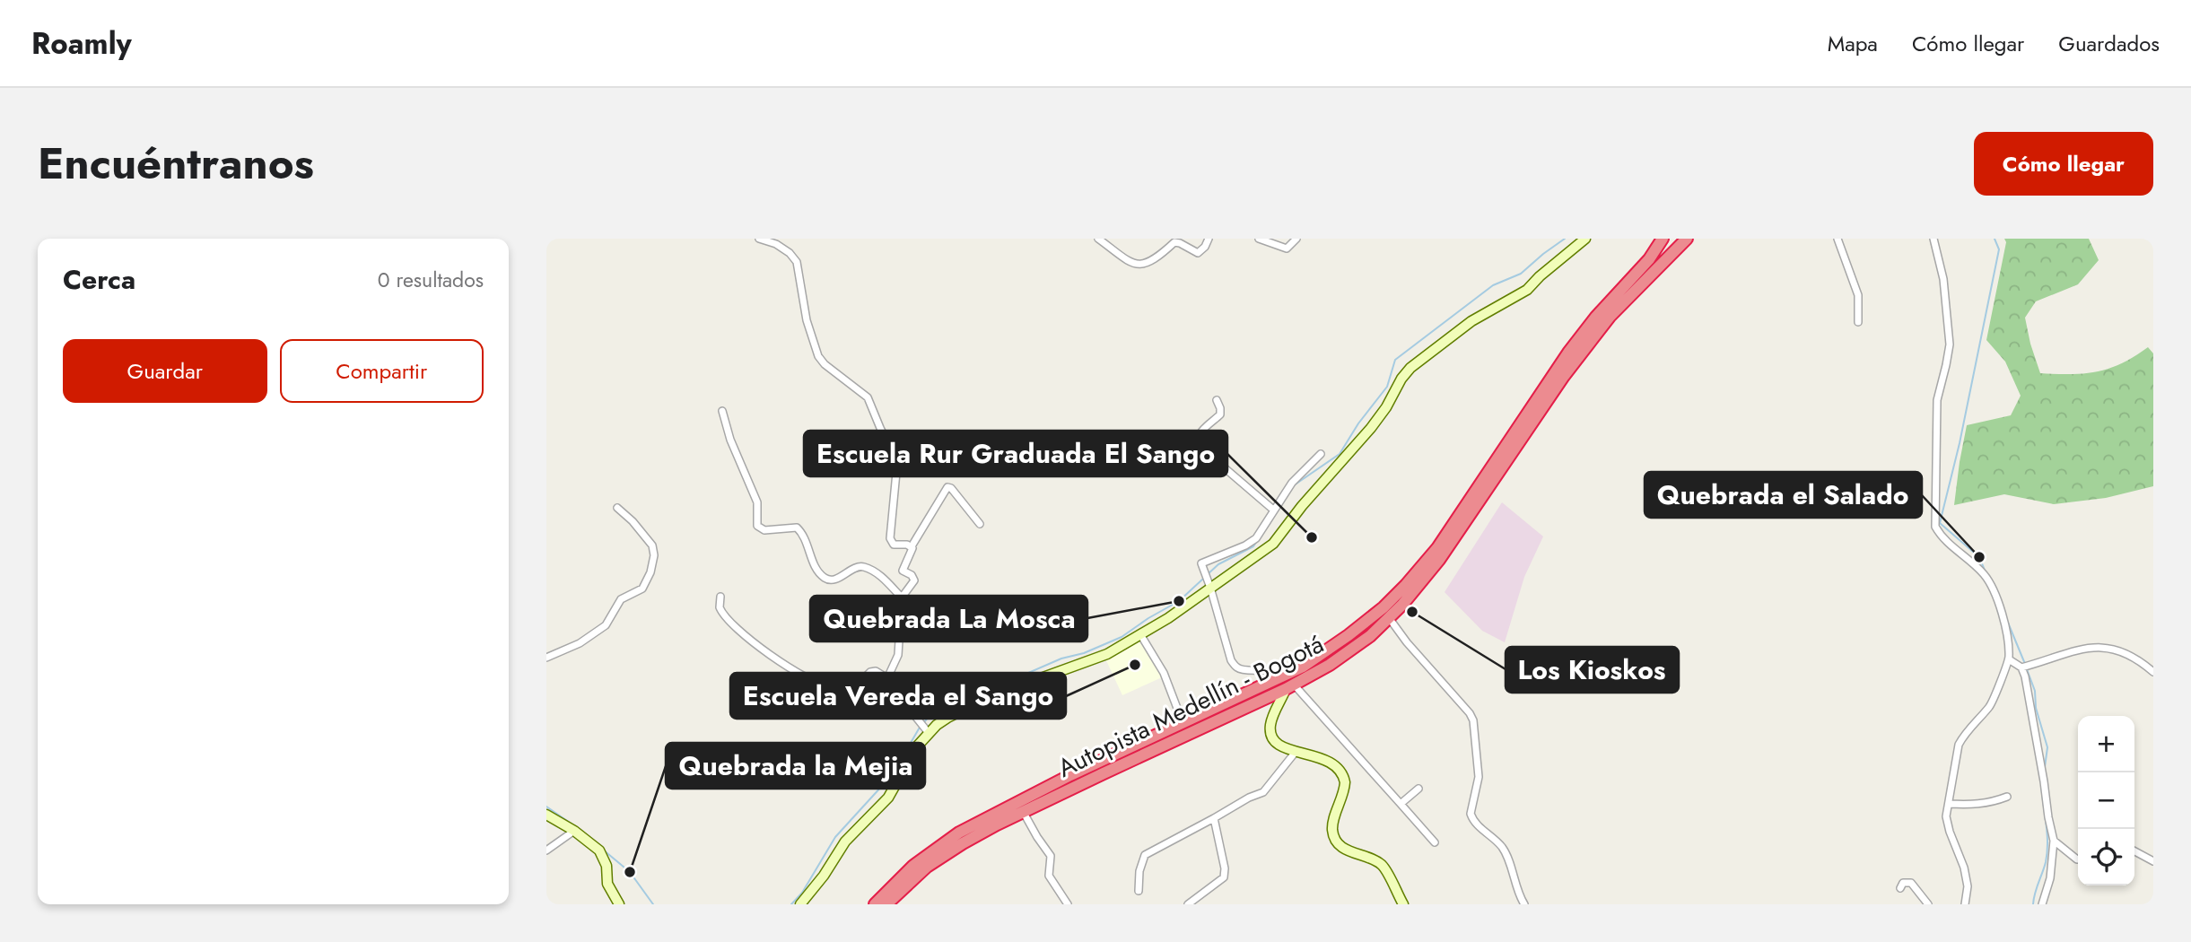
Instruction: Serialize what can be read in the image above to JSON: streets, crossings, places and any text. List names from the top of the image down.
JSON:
{
  "streets": {
    "highway": ["Autopista Medellín - Bogotá"]
  },
  "places": [
    "Escuela Rur Graduada El Sango",
    "Quebrada el Salado",
    "Quebrada La Mosca",
    "Los Kioskos",
    "Escuela Vereda el Sango",
    "Quebrada la Mejia"
  ],
  "page": {
    "header": "Roamly",
    "nav": ["Mapa", "Cómo llegar", "Guardados"],
    "title": "Encuéntranos",
    "buttons": [
      "Cómo llegar",
      ["Guardar", "Compartir"]
    ],
    "heading": ["Cerca", "0 resultados"],
    "map_buttons": ["+", "−"]
  }
}
